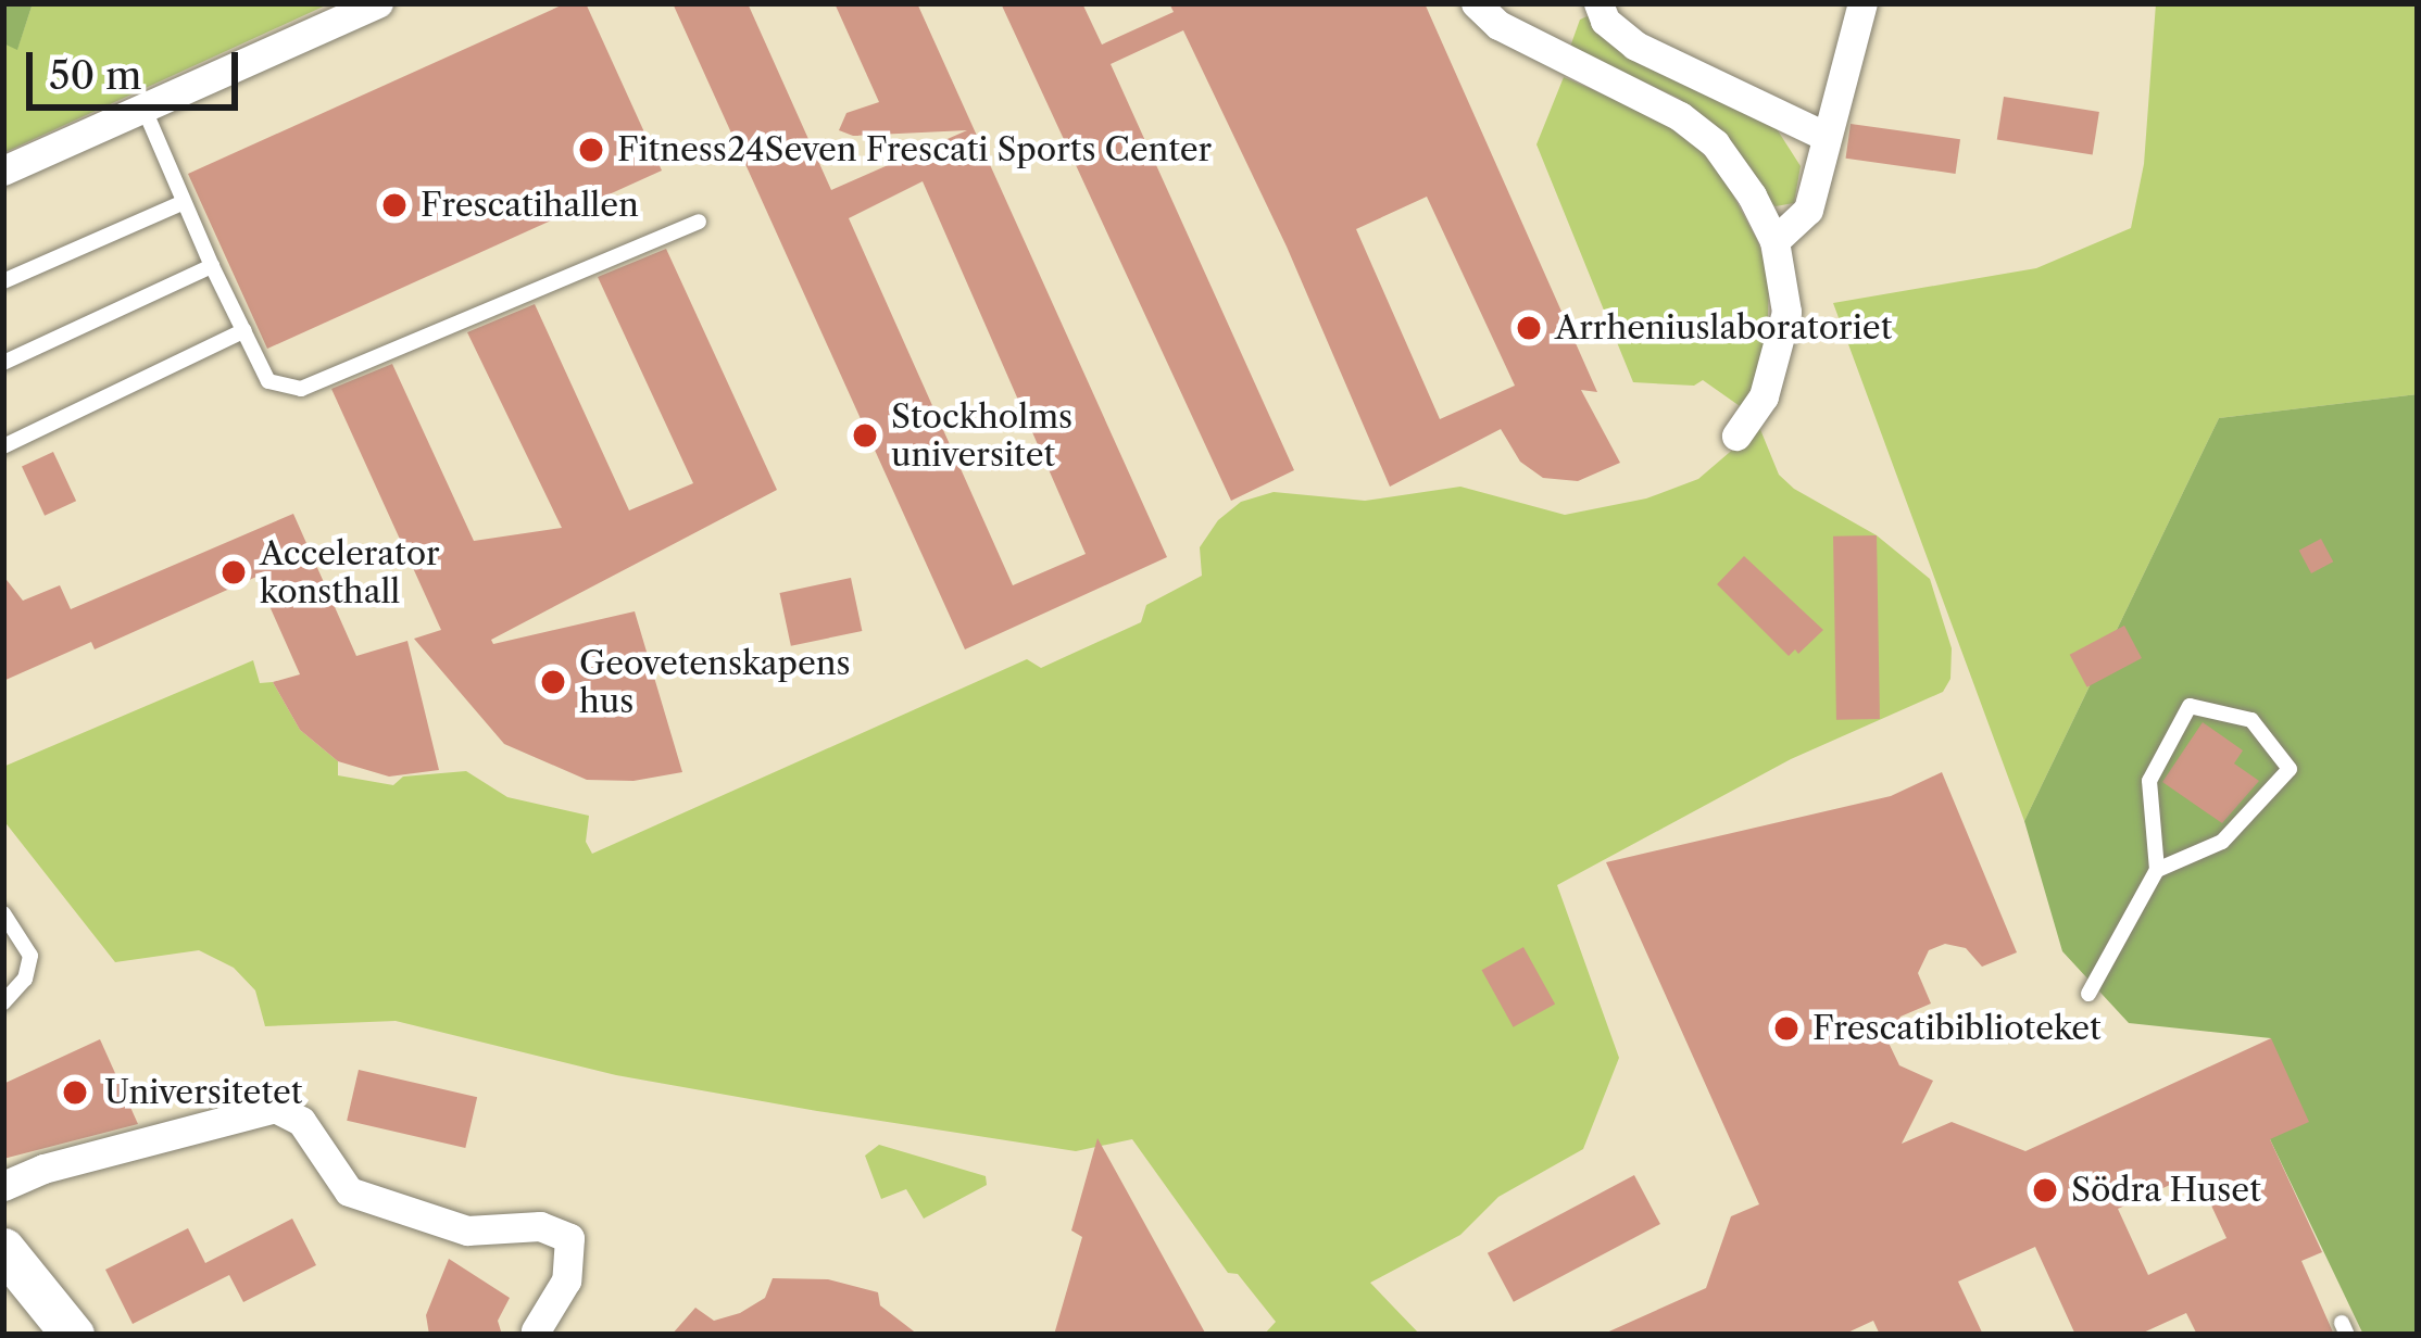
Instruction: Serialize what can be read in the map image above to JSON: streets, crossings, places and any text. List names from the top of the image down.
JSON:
{
  "places": [
    "Fitness24Seven Frescati Sports Center",
    "Frescatihallen",
    "Arrheniuslaboratoriet",
    "Stockholms universitet",
    "Accelerator konsthall",
    "Geovetenskapens hus",
    "Frescatibiblioteket",
    "Universitetet",
    "Södra Huset"
  ],
  "scale_bar": "50 m"
}
